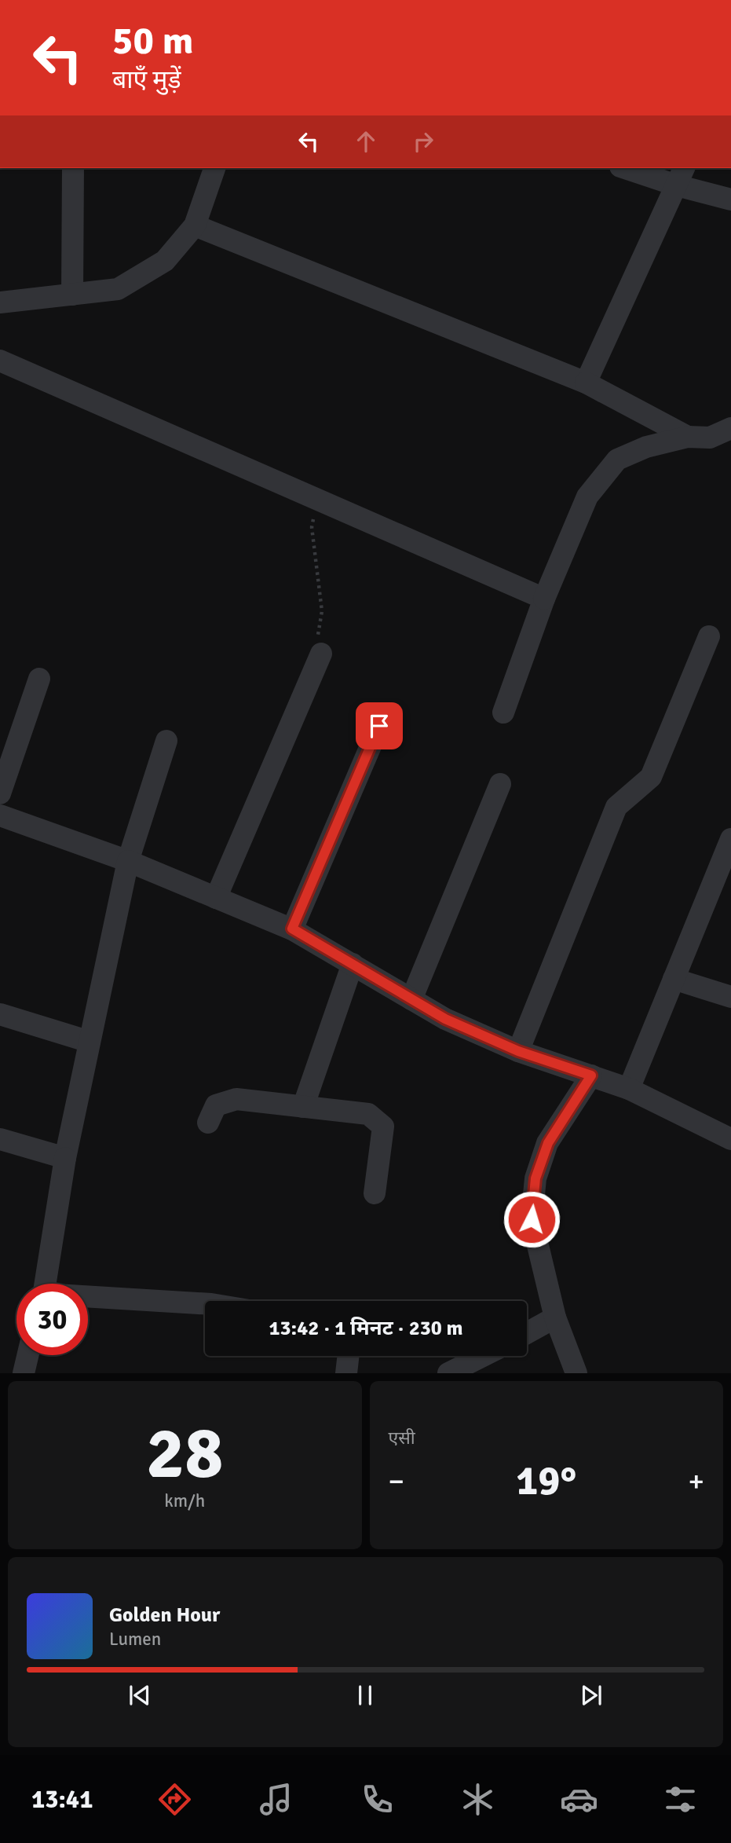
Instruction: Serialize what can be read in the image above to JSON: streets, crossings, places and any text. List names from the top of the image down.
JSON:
{
  "page": {
    "turn": ["50 m", "बाएँ मुड़ें"],
    "limit": "30",
    "trip": "13:42 · 1 मिनट · 230 m",
    "tile": [
      ["28", "km/h"],
      "एसी"
    ],
    "heat": ["−", "19°", "+"],
    "song": ["Golden Hour", "Lumen"],
    "tabs": "13:41"
  }
}
